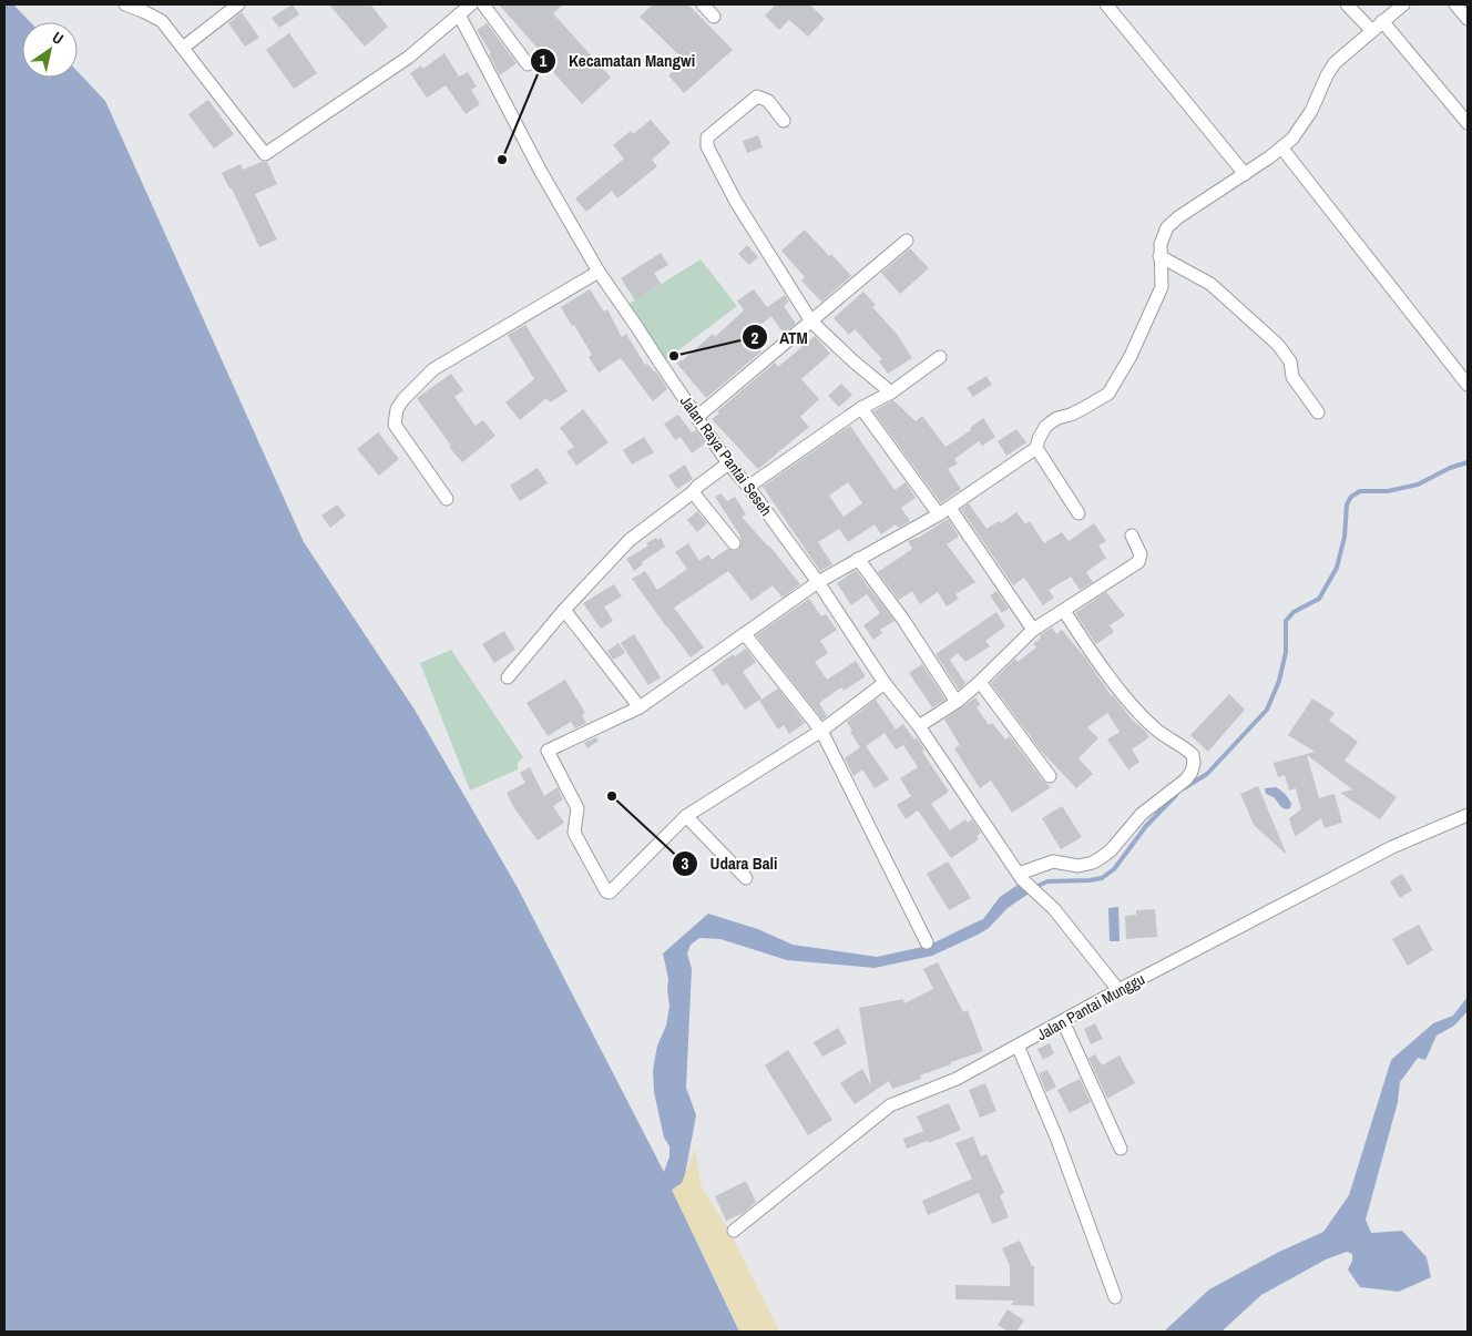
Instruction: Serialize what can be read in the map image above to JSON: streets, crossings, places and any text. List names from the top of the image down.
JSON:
{
  "streets": {
    "street": ["Jalan Raya Pantai Seseh", "Jalan Pantai Munggu"]
  },
  "crossings": [
    ["Jalan Raya Pantai Seseh", "Jalan Pantai Munggu"]
  ],
  "places": ["Kecamatan Mangwi", "ATM", "Udara Bali"],
  "north": "top right"
}
